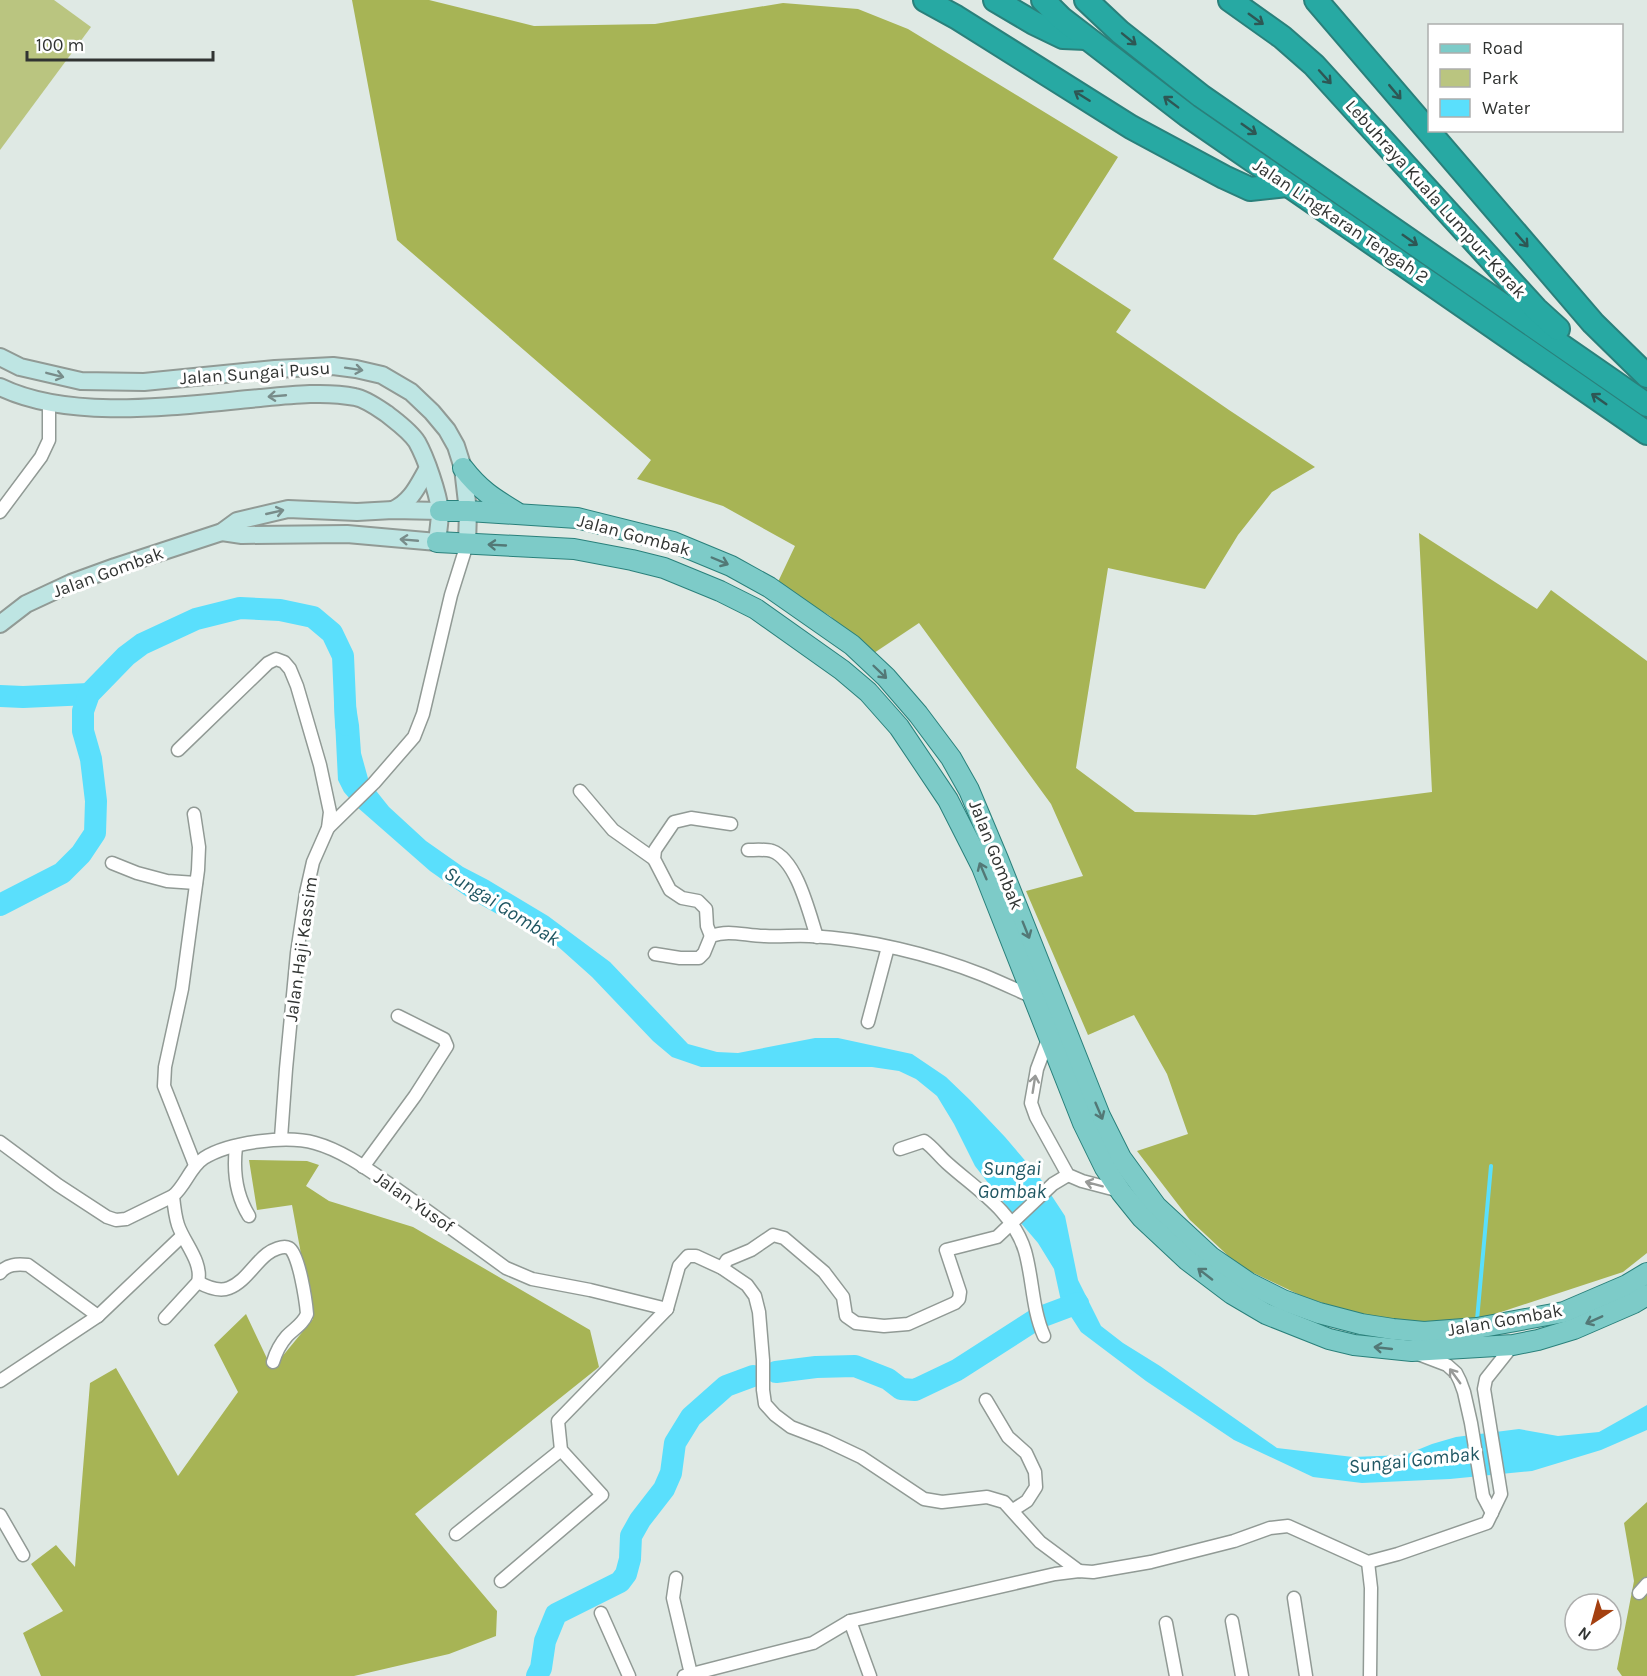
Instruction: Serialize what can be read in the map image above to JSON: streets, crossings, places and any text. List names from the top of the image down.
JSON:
{
  "streets": {
    "highway": ["Lebuhraya Kuala Lumpur–Karak", "Jalan Lingkaran Tengah 2"],
    "main road": ["Jalan Sungai Pusu", "Jalan Gombak"],
    "street": ["Jalan Haji Kassim", "Jalan Yusof"]
  },
  "crossings": [
    ["Lebuhraya Kuala Lumpur–Karak", "Jalan Lingkaran Tengah 2"],
    ["Jalan Sungai Pusu", "Jalan Gombak"],
    ["Jalan Haji Kassim", "Jalan Yusof"]
  ],
  "water": ["Sungai Gombak"],
  "legend": ["Road", "Park", "Water"],
  "scale_bar": "100 m",
  "north": "bottom left"
}
